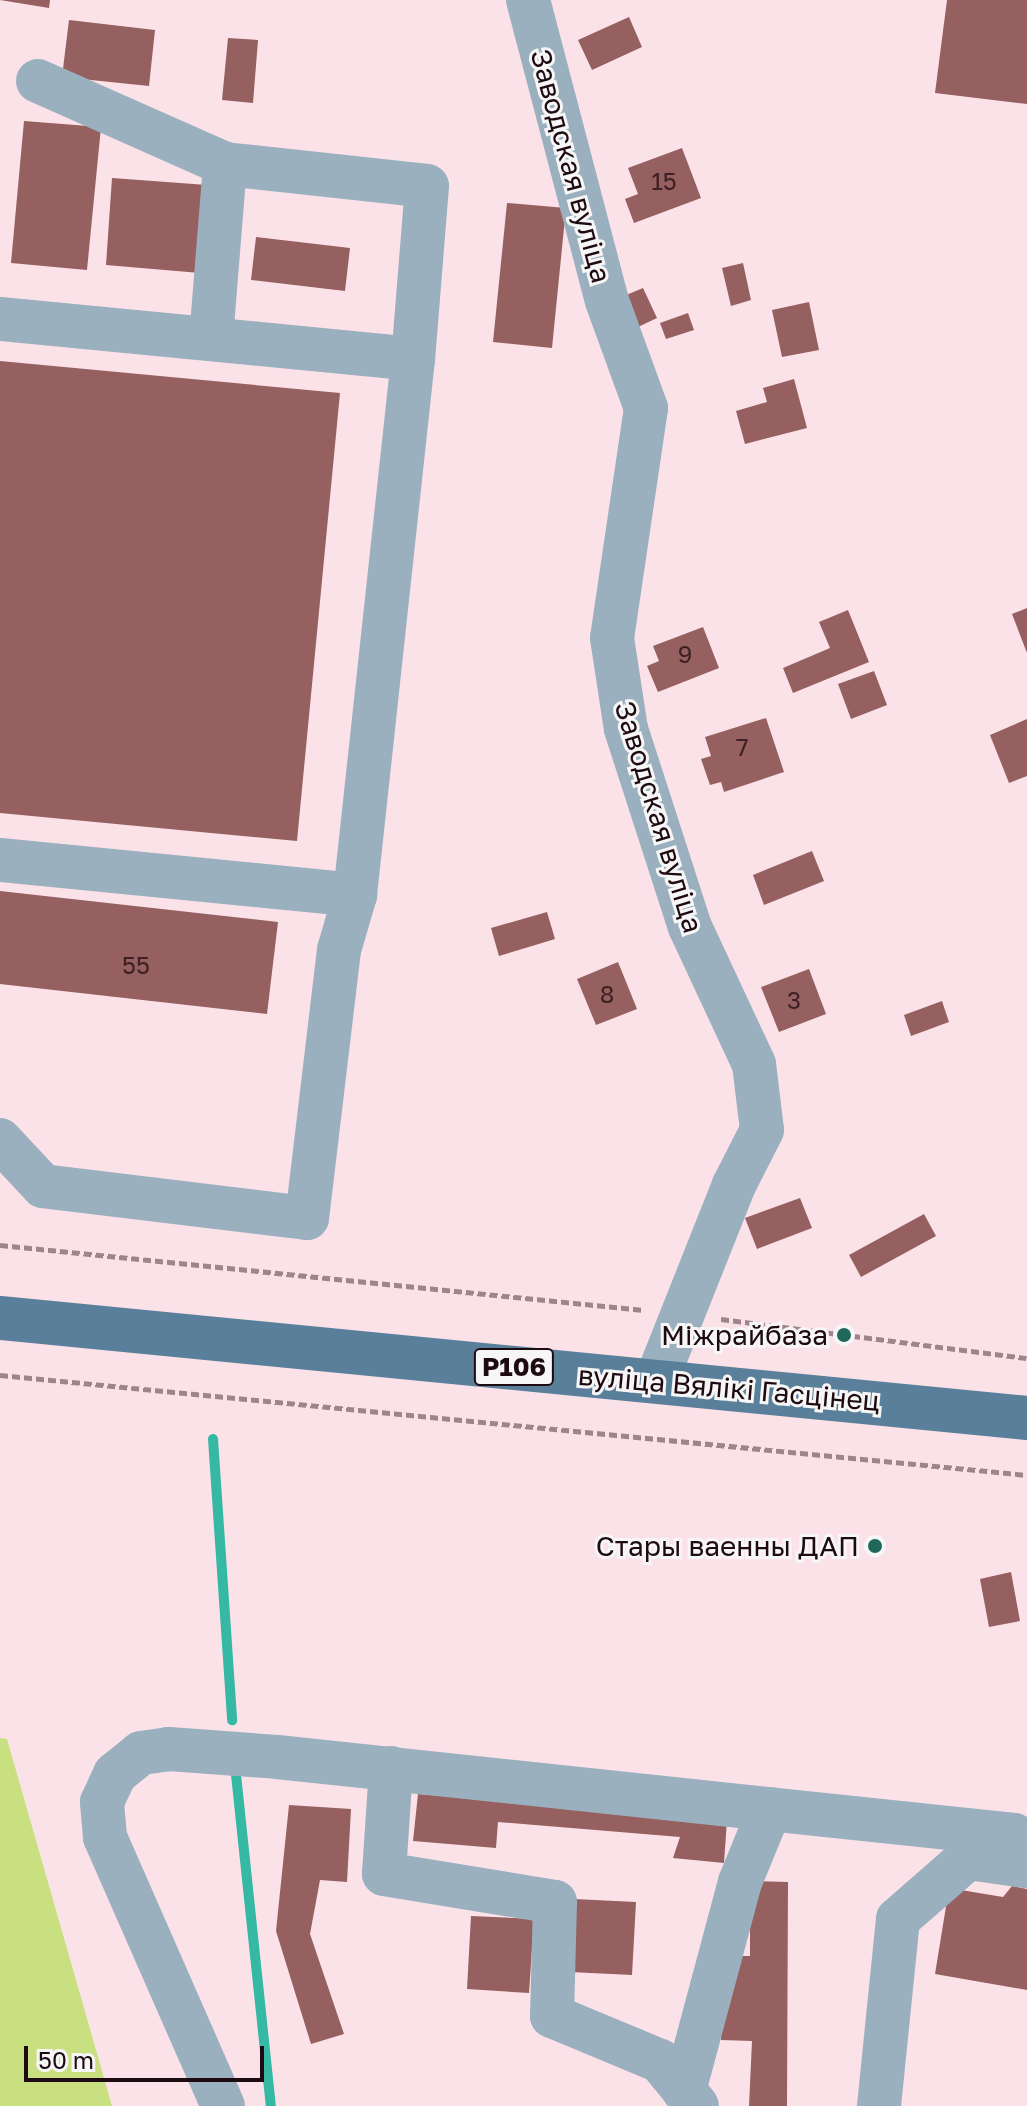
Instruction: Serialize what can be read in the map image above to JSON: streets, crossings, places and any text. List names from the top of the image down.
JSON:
{
  "streets": {
    "main road": ["Р106", "вуліца Вялікі Гасцінец"],
    "street": ["Заводская вуліца"]
  },
  "crossings": [
    ["Заводская вуліца", "вуліца Вялікі Гасцінец"]
  ],
  "places": ["Міжрайбаза", "Стары ваенны ДАП"],
  "house_numbers": [
    "15",
    "9",
    "7",
    "55",
    "8",
    "3"
  ],
  "scale_bar": "50 m"
}
